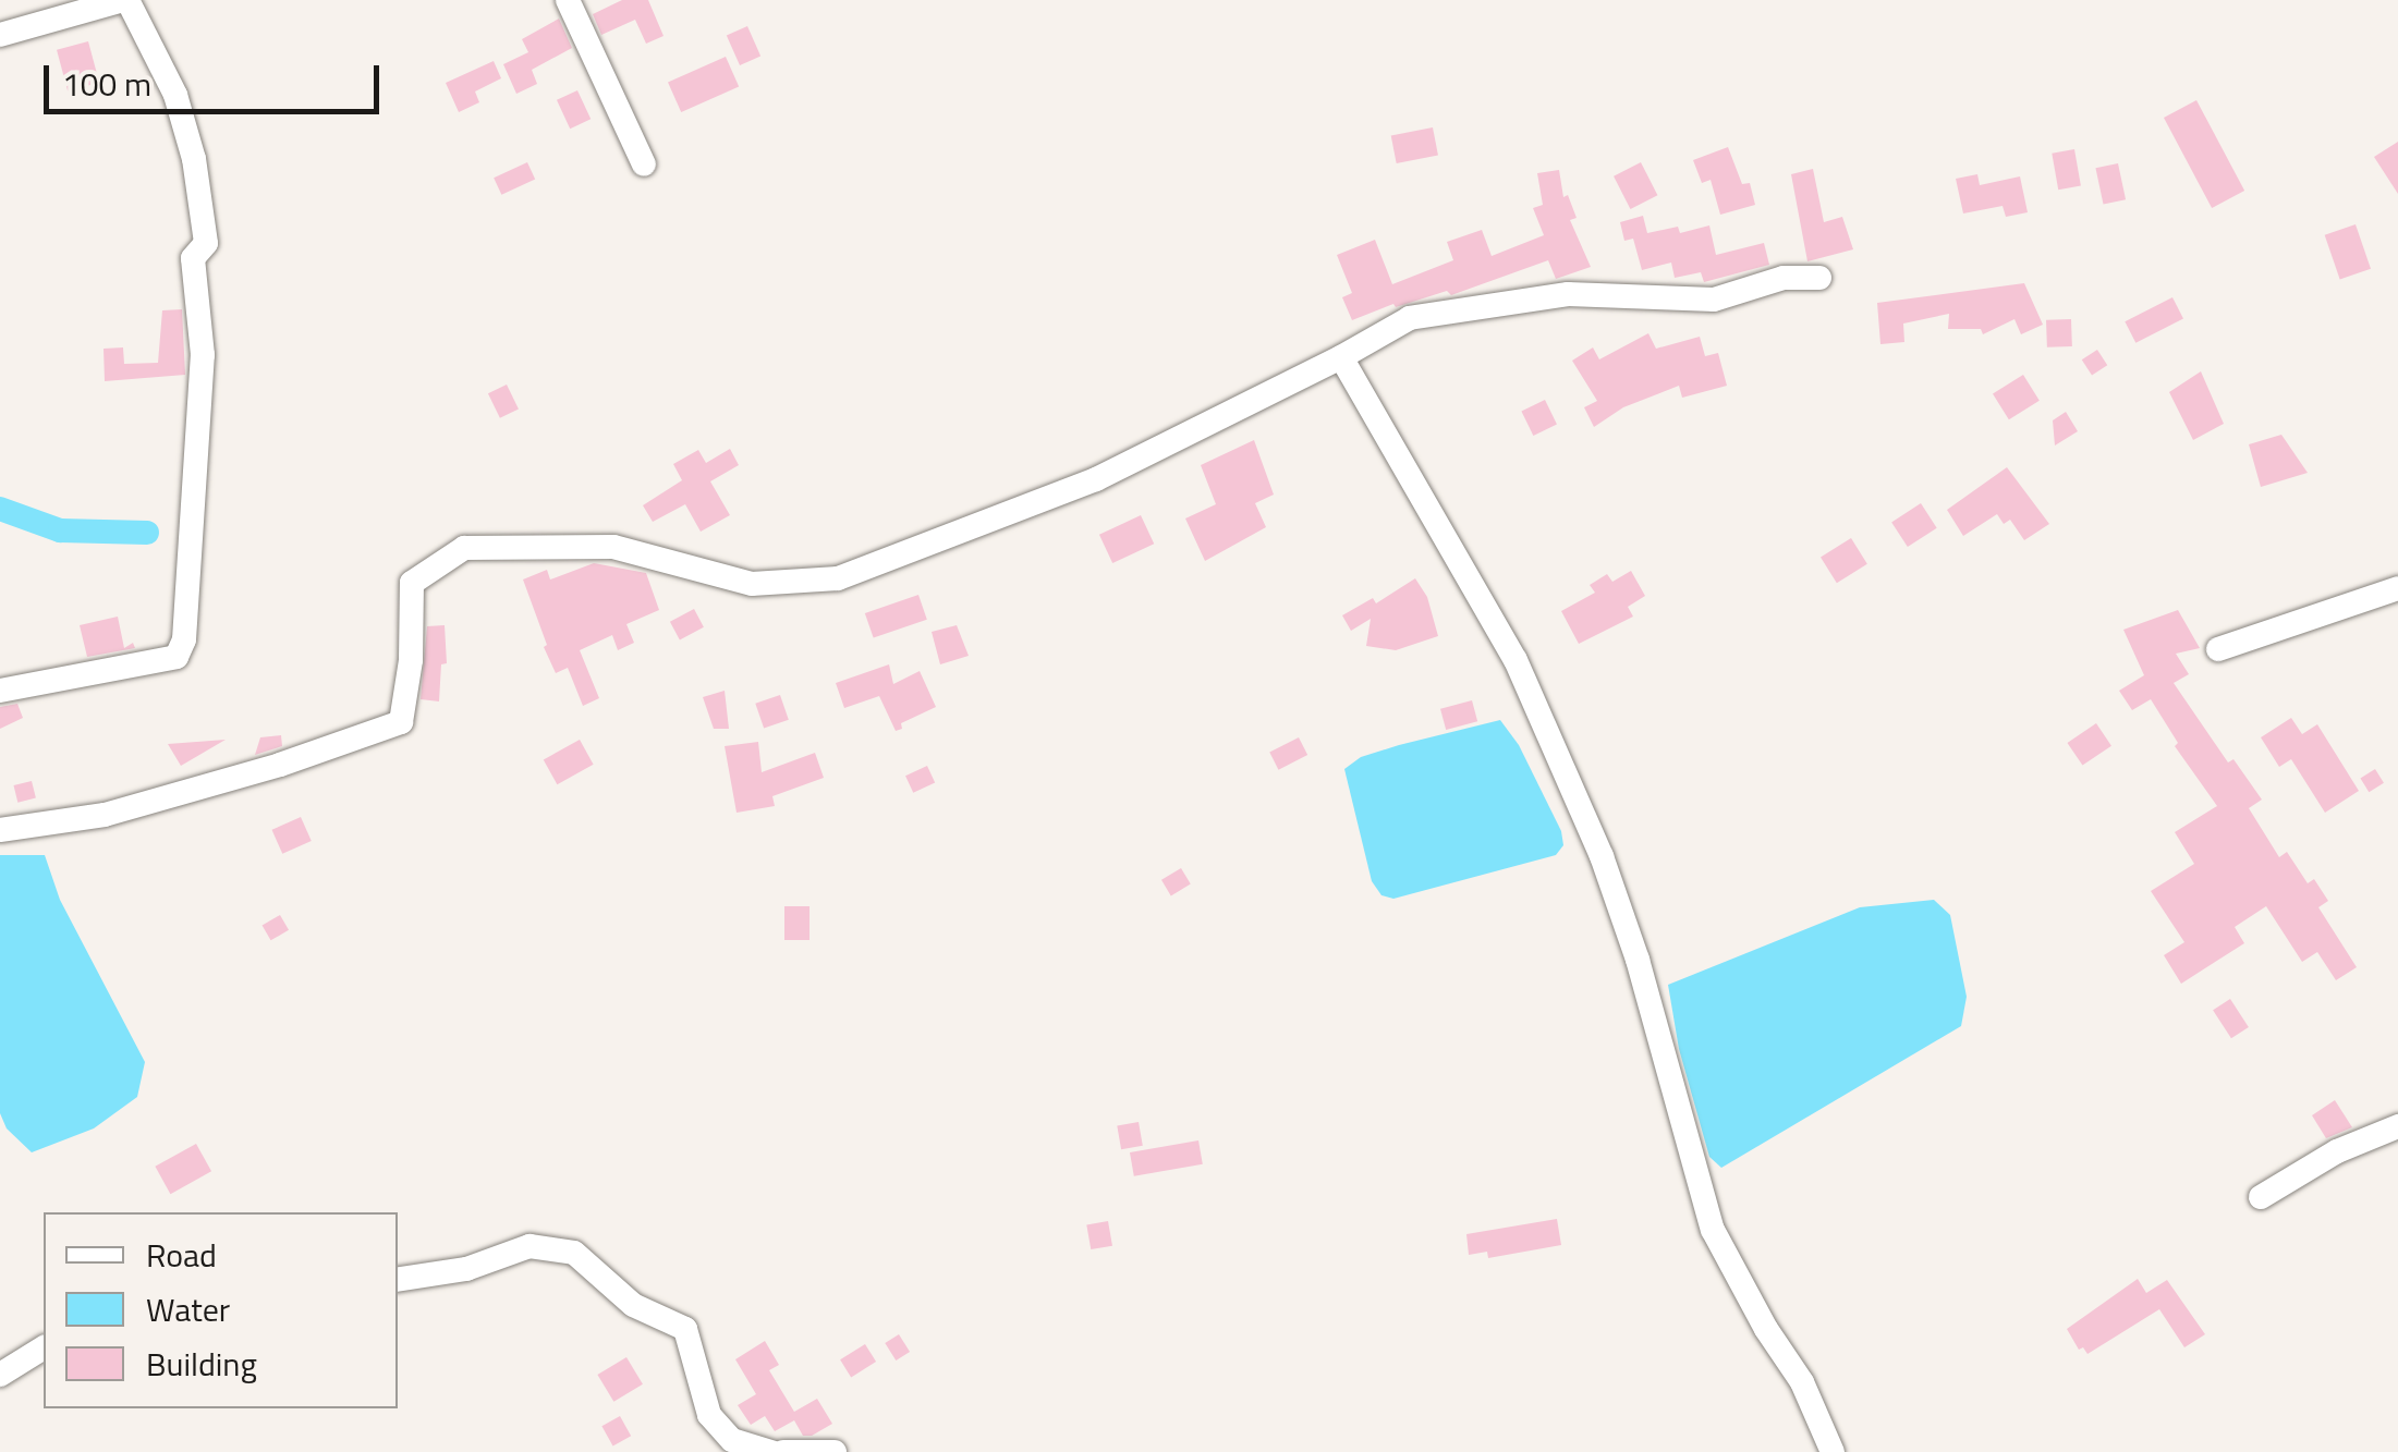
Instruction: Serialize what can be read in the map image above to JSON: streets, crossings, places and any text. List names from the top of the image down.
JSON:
{
  "legend": ["Road", "Water", "Building"],
  "scale_bar": "100 m"
}
